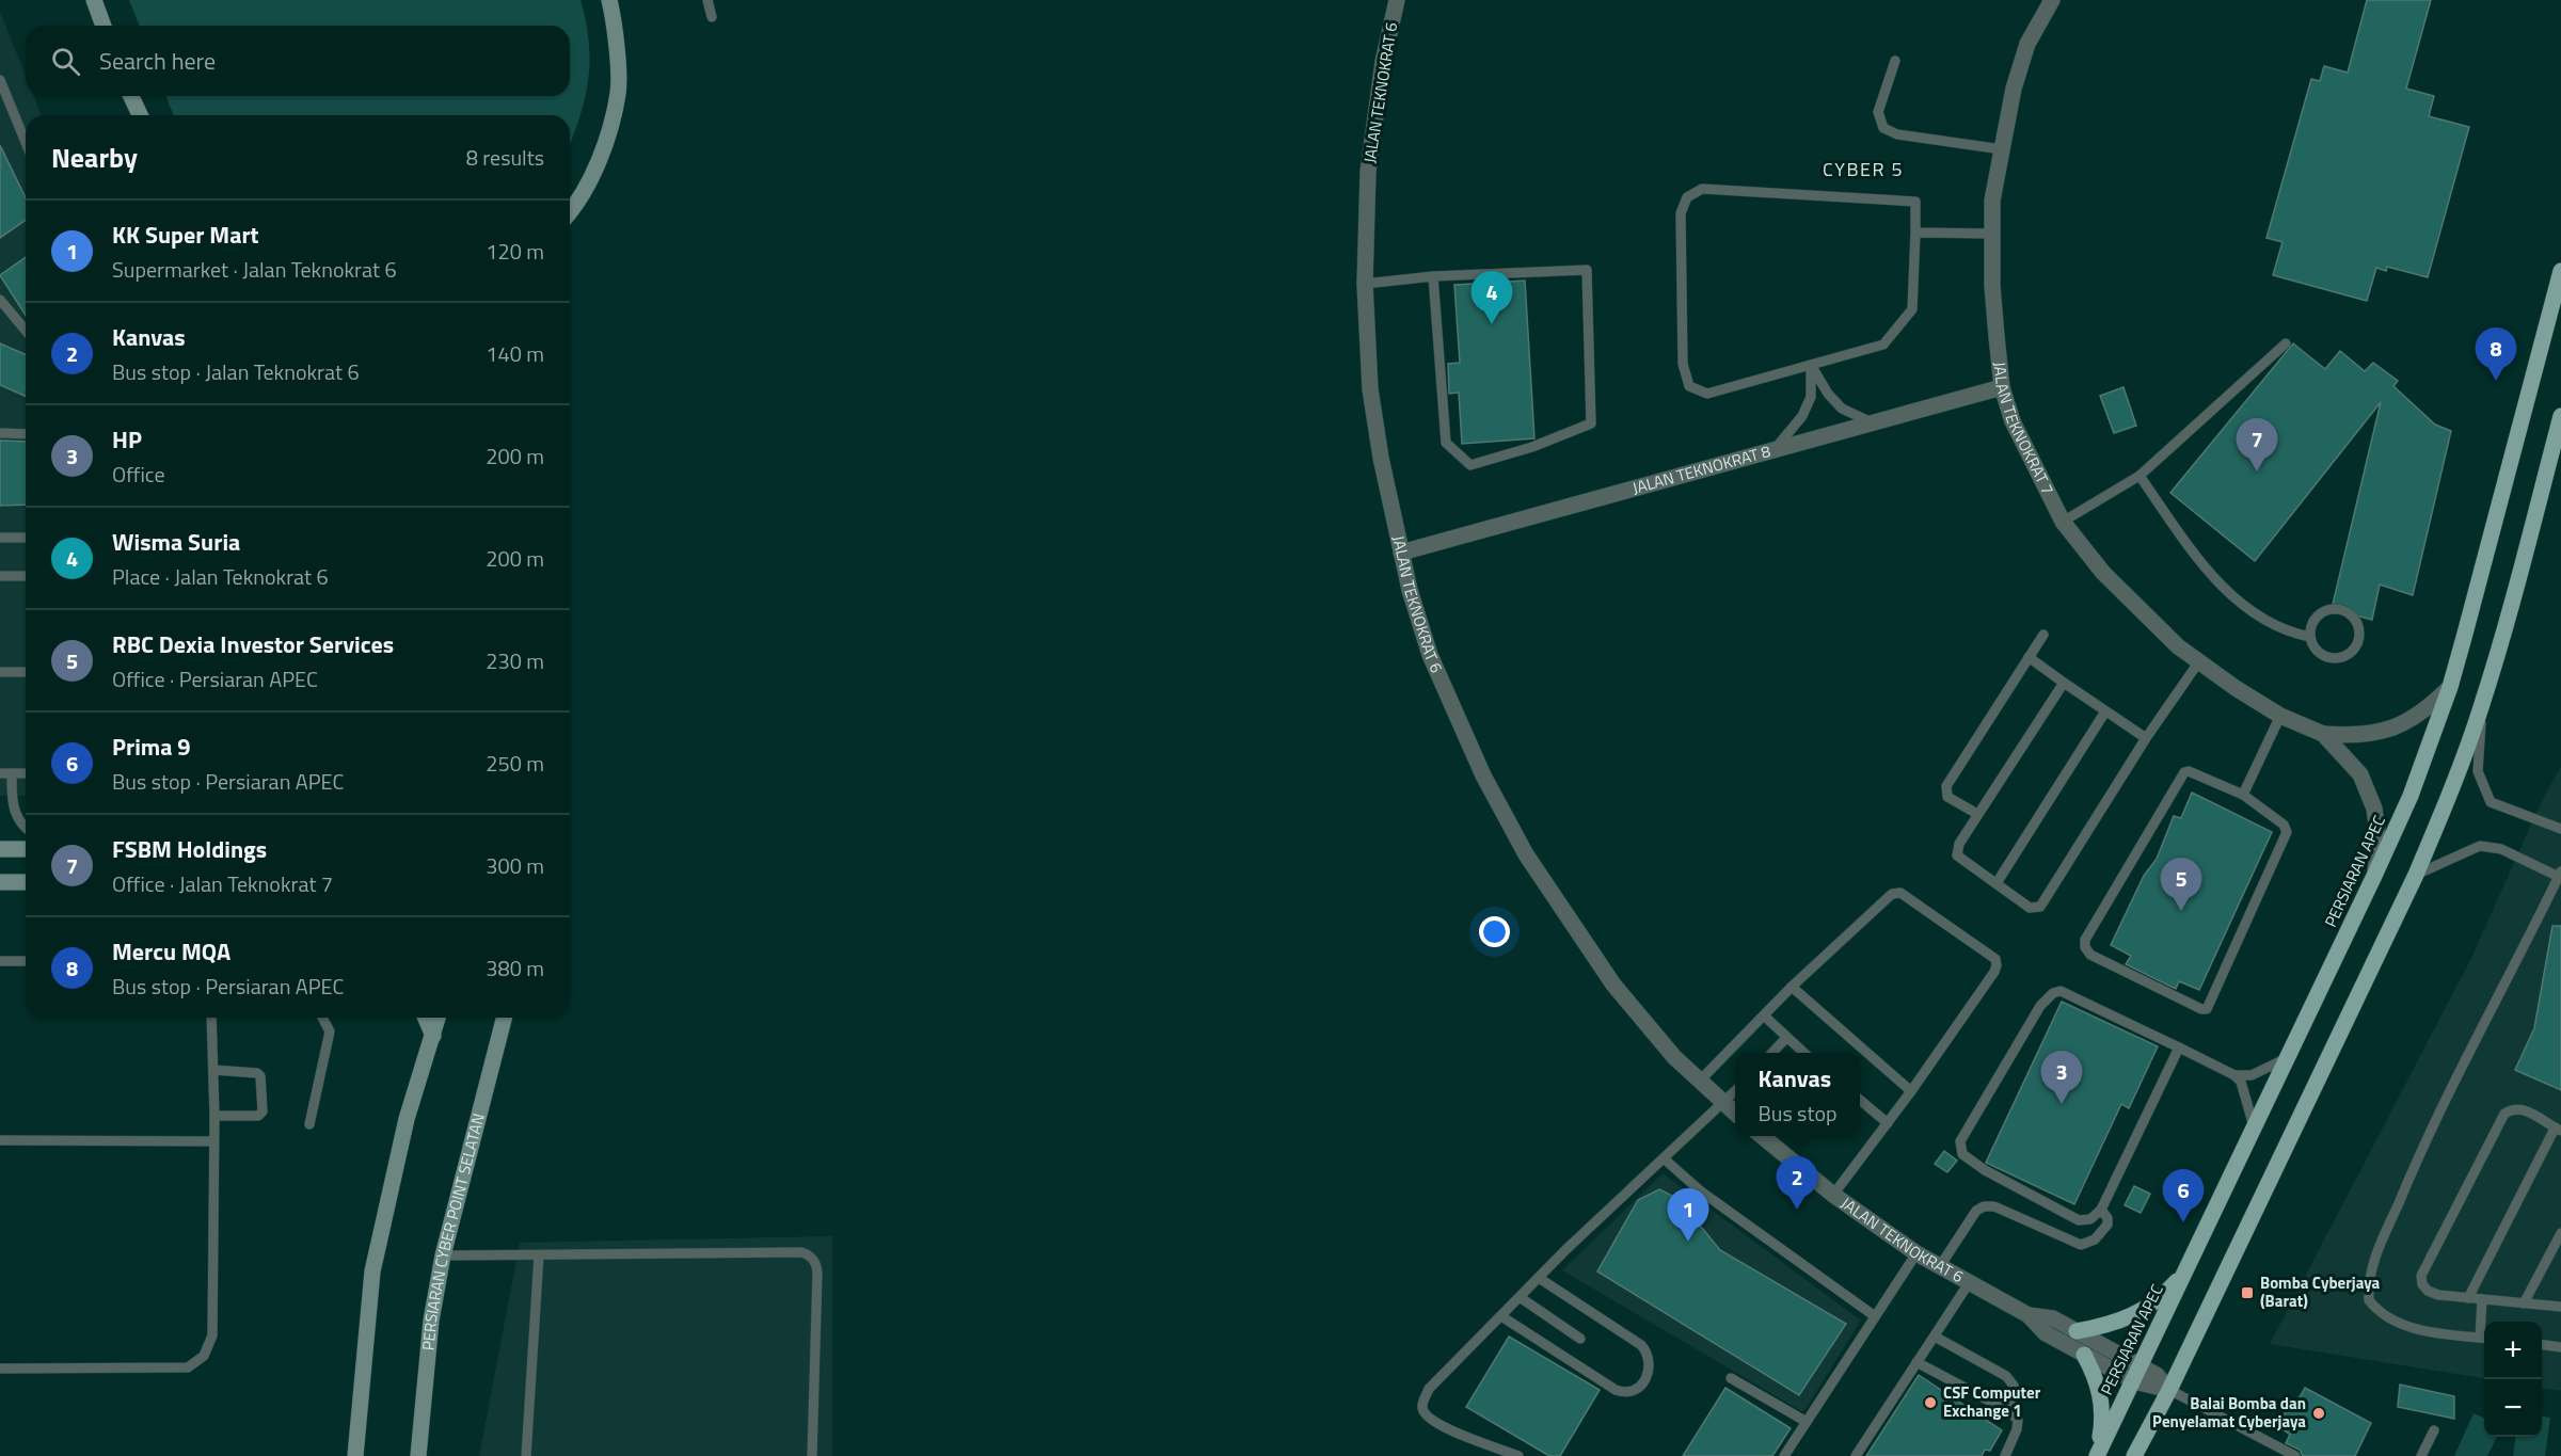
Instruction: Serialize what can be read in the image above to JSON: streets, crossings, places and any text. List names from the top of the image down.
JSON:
{
  "streets": {
    "main road": ["PERSIARAN APEC", "PERSIARAN CYBER POINT SELATAN"],
    "street": ["JALAN TEKNOKRAT 6", "JALAN TEKNOKRAT 7", "JALAN TEKNOKRAT 8"]
  },
  "crossings": [
    ["JALAN TEKNOKRAT 6", "JALAN TEKNOKRAT 8"],
    ["JALAN TEKNOKRAT 6", "PERSIARAN APEC"],
    ["JALAN TEKNOKRAT 7", "JALAN TEKNOKRAT 8"],
    ["JALAN TEKNOKRAT 7", "PERSIARAN APEC"]
  ],
  "districts": ["CYBER 5"],
  "places": {
    "transit": ["Bomba Cyberjaya (Barat)"],
    "other": ["CSF Computer Exchange 1", "Balai Bomba dan Penyelamat Cyberjaya"]
  },
  "page": {
    "search": "Search here",
    "heading": ["Nearby", "8 results"],
    "list": [
      {
        "mark": "1",
        "name": "KK Super Mart",
        "note": "Supermarket · Jalan Teknokrat 6",
        "value": "120 m"
      },
      {
        "mark": "2",
        "name": "Kanvas",
        "note": "Bus stop · Jalan Teknokrat 6",
        "value": "140 m"
      },
      {
        "mark": "3",
        "name": "HP",
        "note": "Office",
        "value": "200 m"
      },
      {
        "mark": "4",
        "name": "Wisma Suria",
        "note": "Place · Jalan Teknokrat 6",
        "value": "200 m"
      },
      {
        "mark": "5",
        "name": "RBC Dexia Investor Services",
        "note": "Office · Persiaran APEC",
        "value": "230 m"
      },
      {
        "mark": "6",
        "name": "Prima 9",
        "note": "Bus stop · Persiaran APEC",
        "value": "250 m"
      },
      {
        "mark": "7",
        "name": "FSBM Holdings",
        "note": "Office · Jalan Teknokrat 7",
        "value": "300 m"
      },
      {
        "mark": "8",
        "name": "Mercu MQA",
        "note": "Bus stop · Persiaran APEC",
        "value": "380 m"
      }
    ],
    "pins": [
      "4",
      "8",
      "7",
      "5",
      "3",
      "2",
      "6",
      "1"
    ],
    "popup": ["Kanvas", "Bus stop"],
    "map_buttons": ["+", "−"]
  }
}
